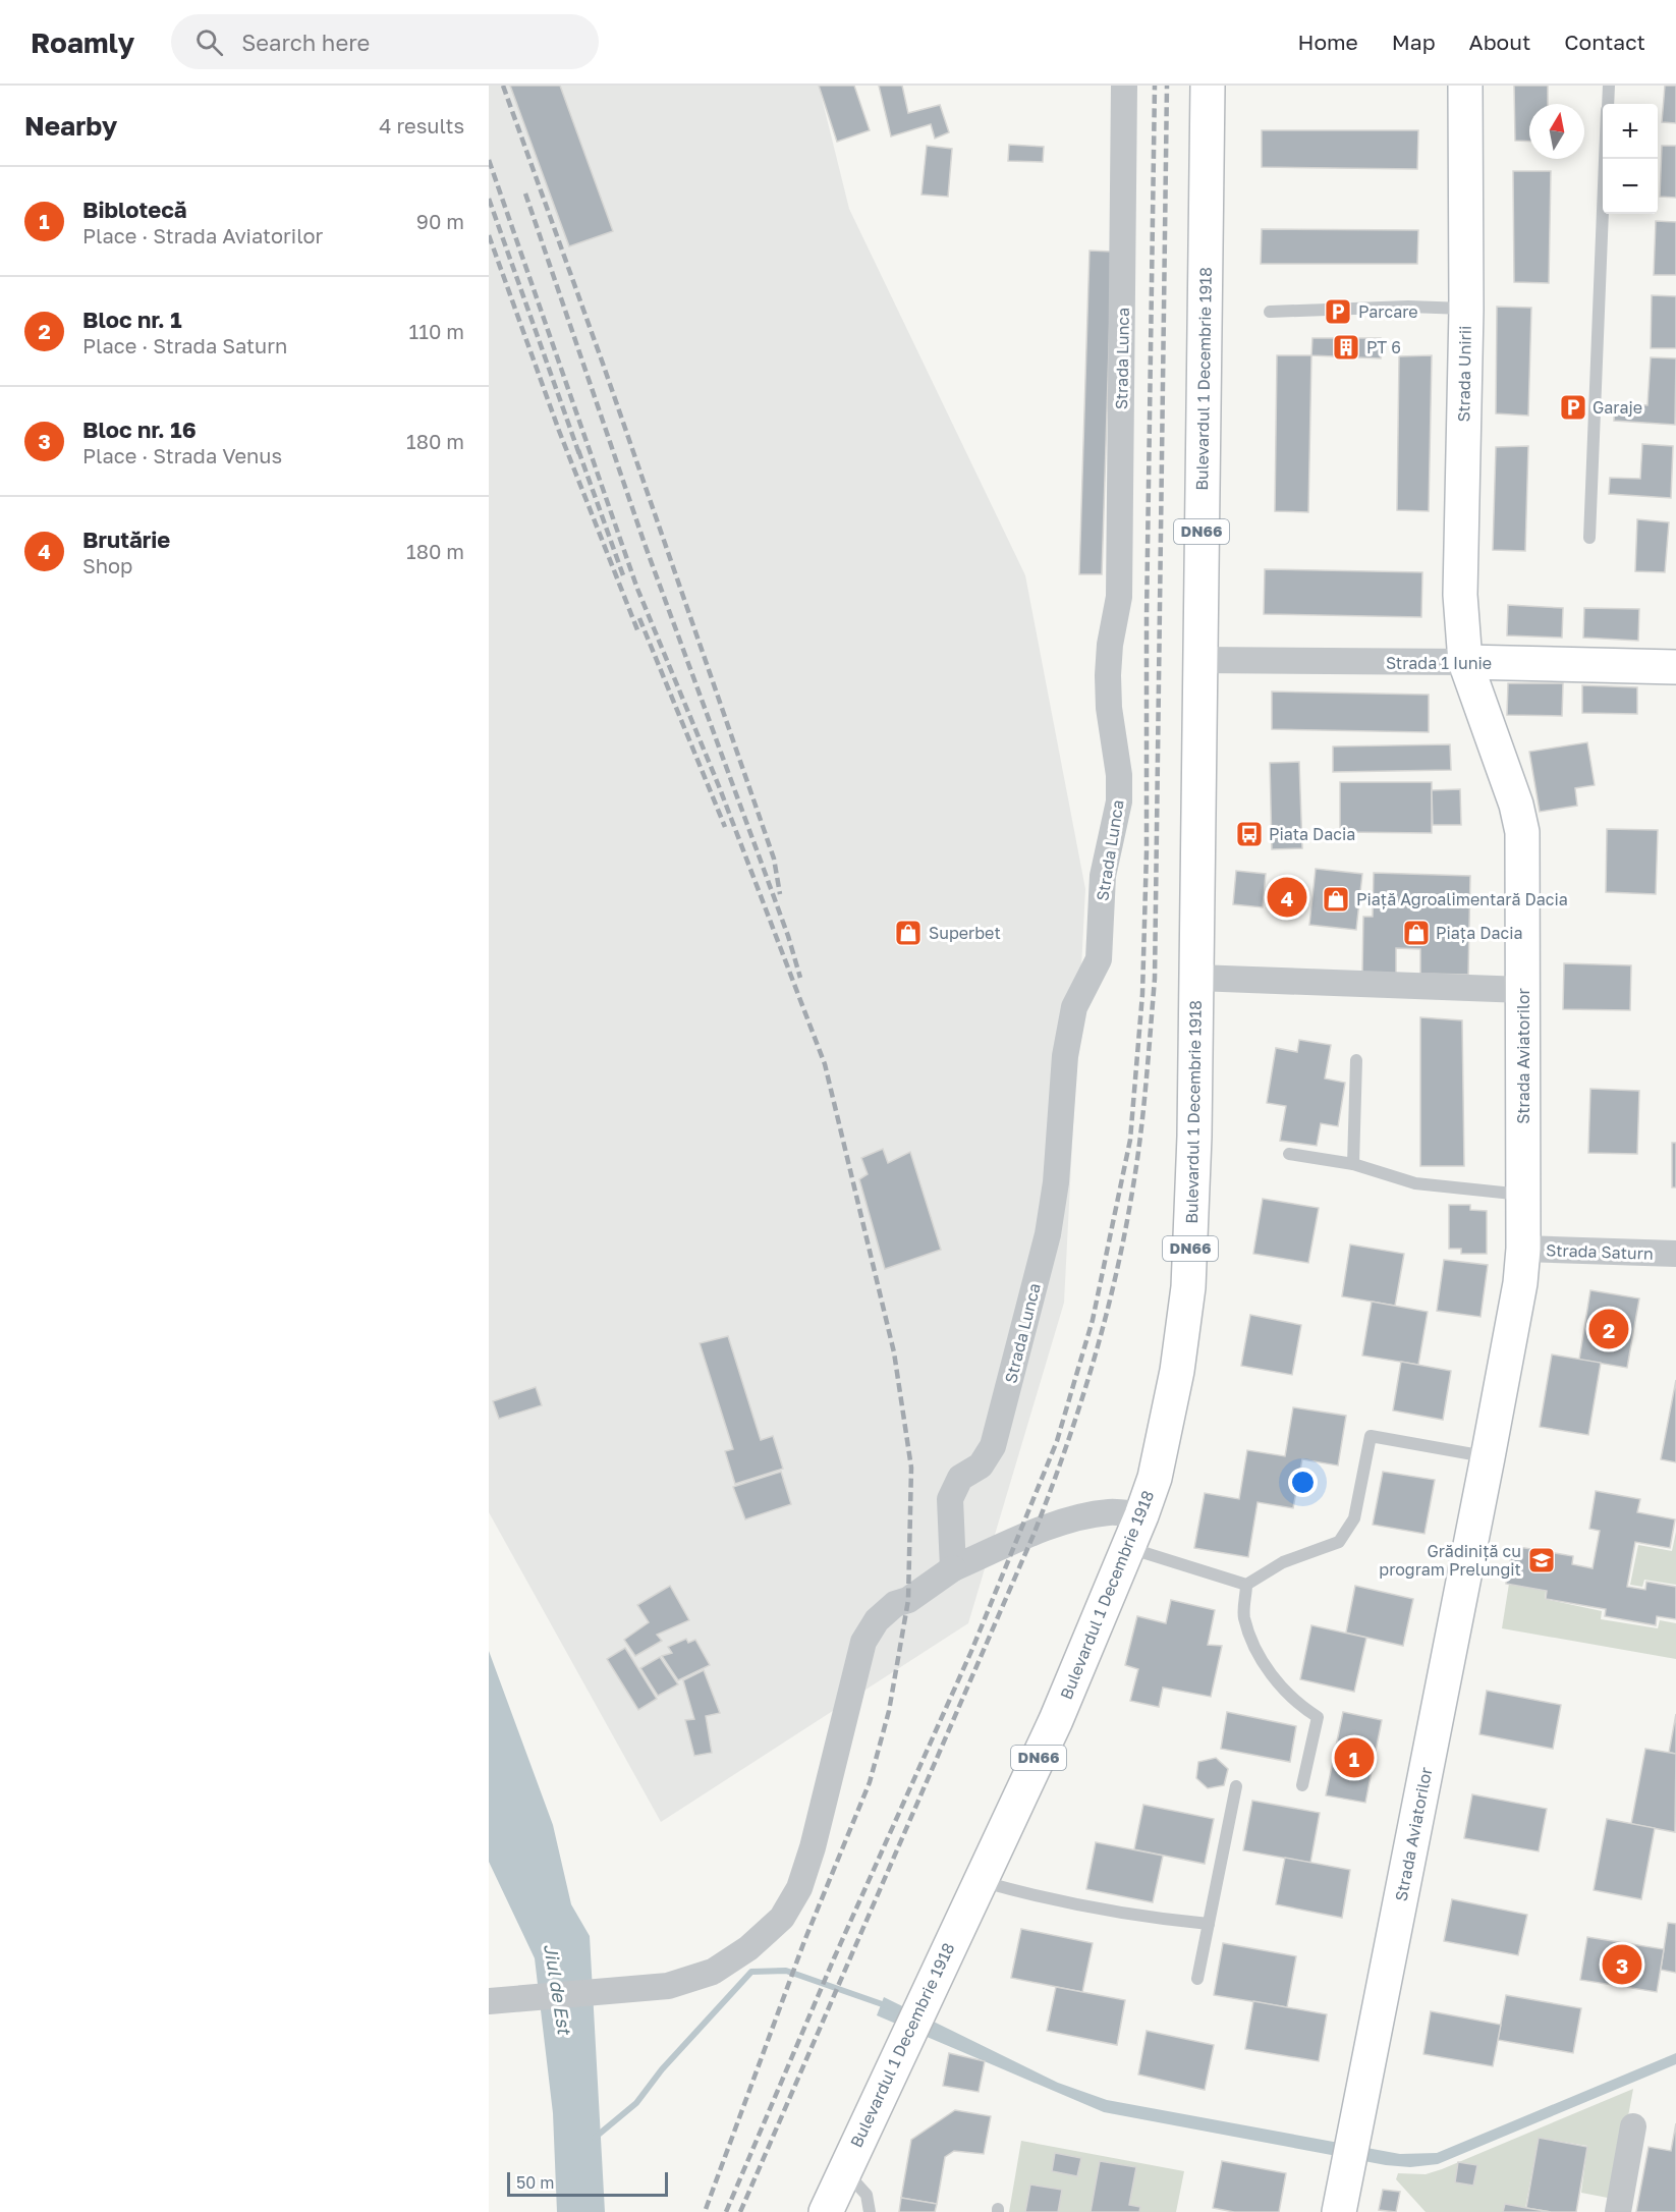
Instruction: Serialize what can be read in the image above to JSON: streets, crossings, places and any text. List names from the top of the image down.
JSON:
{
  "streets": {
    "street": [
      "Strada Lunca",
      "Strada Unirii",
      "Bulevardul 1 Decembrie 1918",
      "DN66",
      "Strada 1 Iunie",
      "Strada Aviatorilor",
      "Strada Saturn"
    ]
  },
  "crossings": [
    ["Strada Unirii", "Strada 1 Iunie"],
    ["Strada Unirii", "Strada Aviatorilor"],
    ["Bulevardul 1 Decembrie 1918", "Strada 1 Iunie"],
    ["Strada 1 Iunie", "Strada Aviatorilor"],
    ["Strada Aviatorilor", "Strada Saturn"]
  ],
  "water": ["Jiul de Est"],
  "places": {
    "parking": ["Parcare", "Garaje"],
    "building": ["PT 6"],
    "bus stop": ["Piata Dacia"],
    "shop": ["Piață Agroalimentară Dacia", "Superbet", "Piața Dacia"],
    "school or university": ["Grădiniță cu program Prelungit"]
  },
  "scale_bar": "50 m",
  "north": "top",
  "page": {
    "header": "Roamly",
    "search": "Search here",
    "nav": [
      "Home",
      "Map",
      "About",
      "Contact"
    ],
    "heading": ["Nearby", "4 results"],
    "map_buttons": ["+", "−"],
    "list": [
      {
        "mark": "1",
        "name": "Biblotecă",
        "note": "Place · Strada Aviatorilor",
        "value": "90 m"
      },
      {
        "mark": "2",
        "name": "Bloc nr. 1",
        "note": "Place · Strada Saturn",
        "value": "110 m"
      },
      {
        "mark": "3",
        "name": "Bloc nr. 16",
        "note": "Place · Strada Venus",
        "value": "180 m"
      },
      {
        "mark": "4",
        "name": "Brutărie",
        "note": "Shop",
        "value": "180 m"
      }
    ],
    "pins": [
      "4",
      "2",
      "1",
      "3"
    ],
    "scale": "50 m"
  }
}
